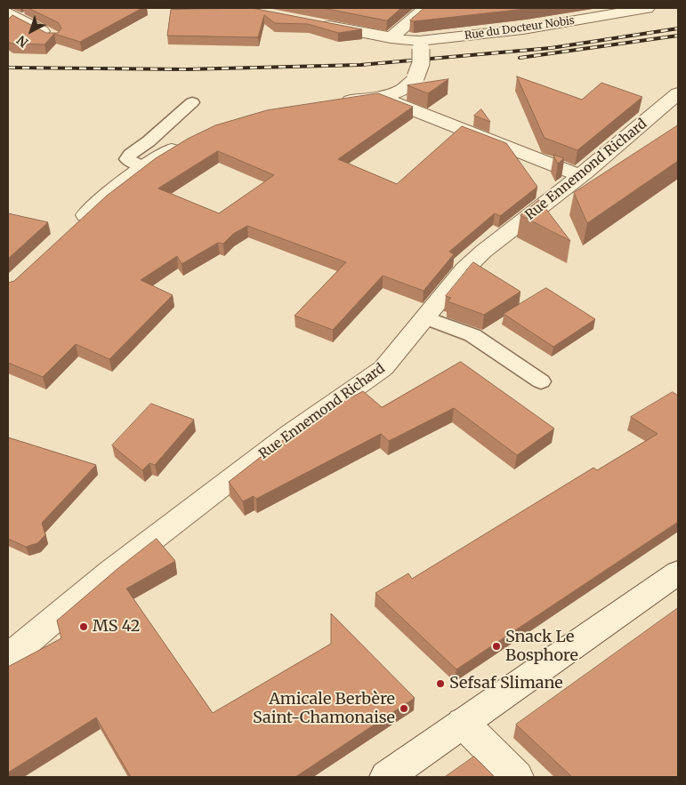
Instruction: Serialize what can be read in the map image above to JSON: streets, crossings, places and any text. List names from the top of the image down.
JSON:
{
  "streets": {
    "street": ["Rue du Docteur Nobis", "Rue Ennemond Richard"]
  },
  "places": [
    "MS 42",
    "Snack Le Bosphore",
    "Sefsaf Slimane",
    "Amicale Berbère Saint-Chamonaise"
  ],
  "north": "bottom left"
}
